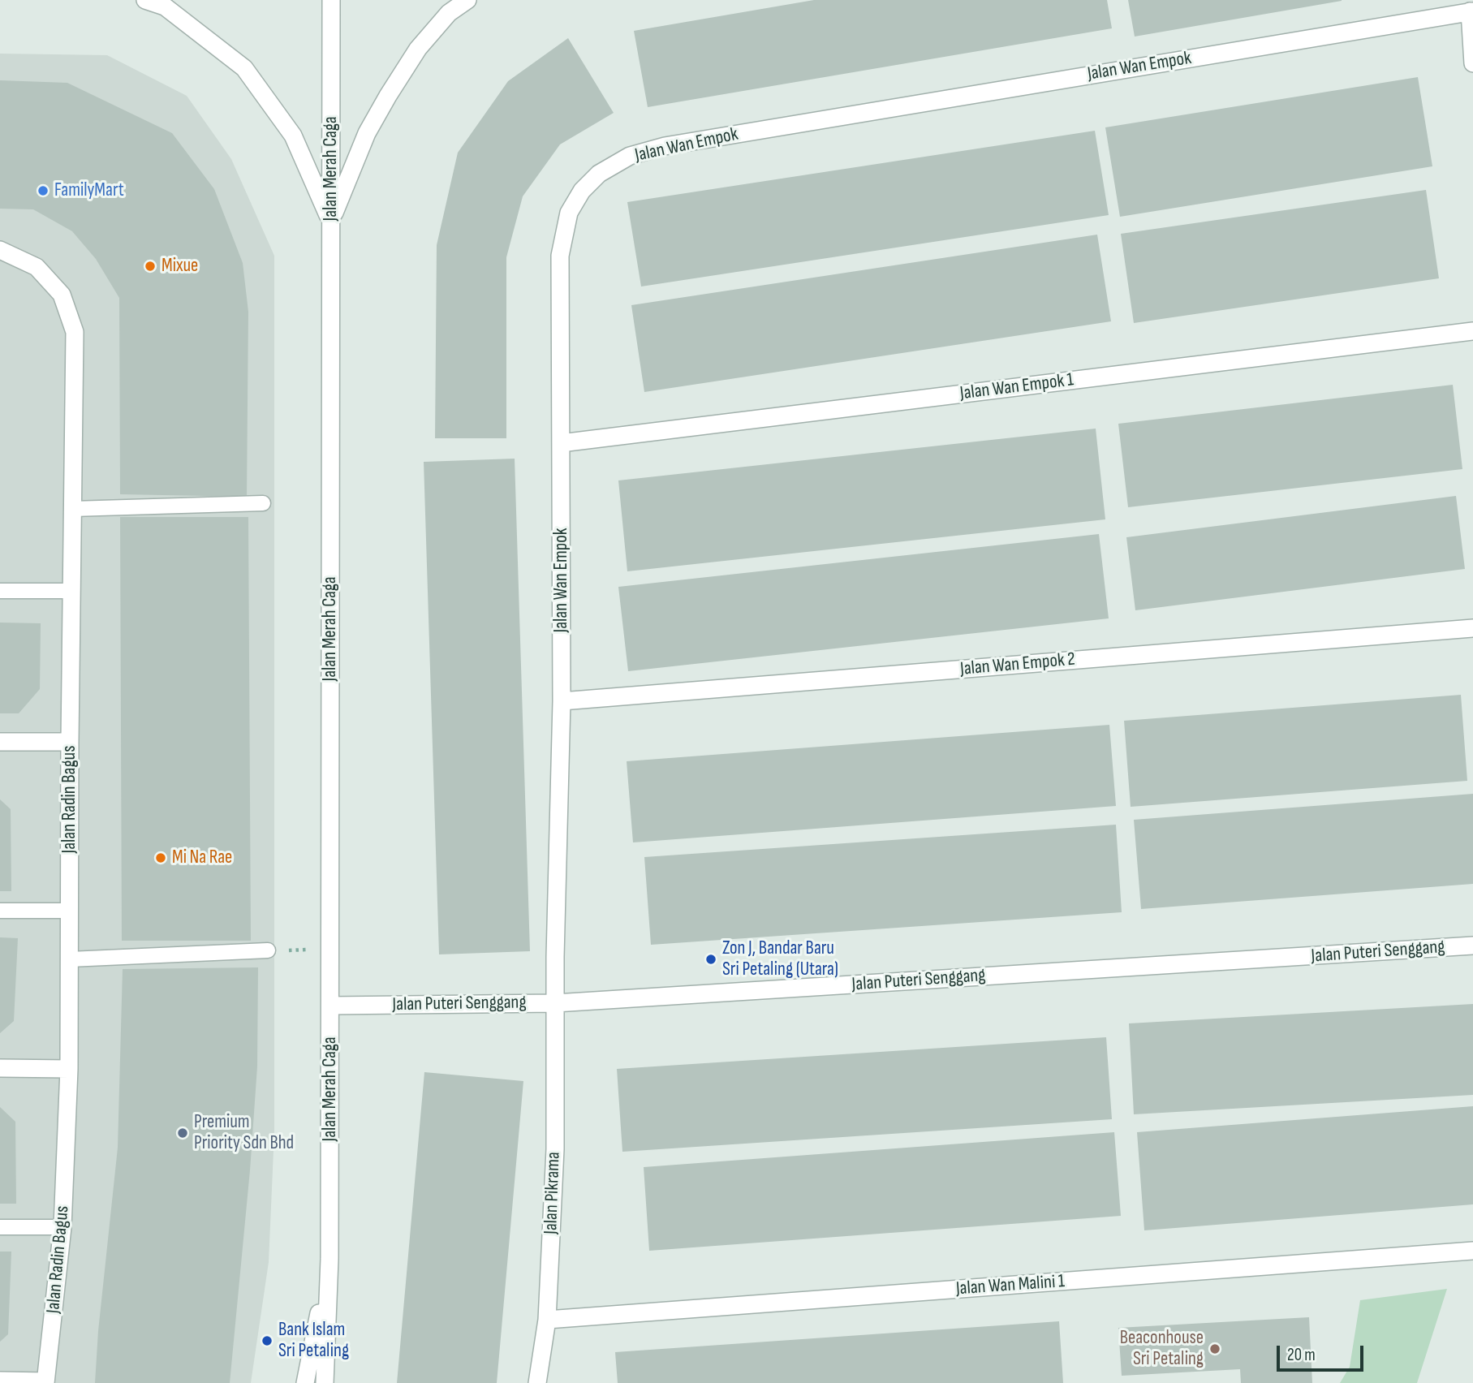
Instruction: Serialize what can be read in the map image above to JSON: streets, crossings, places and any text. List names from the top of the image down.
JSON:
{
  "streets": {
    "street": [
      "Jalan Wan Empok",
      "Jalan Merah Caga",
      "Jalan Wan Empok 1",
      "Jalan Wan Empok 2",
      "Jalan Radin Bagus",
      "Jalan Puteri Senggang",
      "Jalan Pikrama",
      "Jalan Wan Malini 1"
    ]
  },
  "crossings": [
    ["Jalan Wan Empok", "Jalan Wan Empok 1"],
    ["Jalan Wan Empok", "Jalan Wan Empok 2"],
    ["Jalan Wan Empok", "Jalan Puteri Senggang"],
    ["Jalan Wan Empok", "Jalan Pikrama"],
    ["Jalan Merah Caga", "Jalan Puteri Senggang"],
    ["Jalan Puteri Senggang", "Jalan Pikrama"],
    ["Jalan Pikrama", "Jalan Wan Malini 1"]
  ],
  "places": [
    "FamilyMart",
    "Mixue",
    "Mi Na Rae",
    "Zon J, Bandar Baru Sri Petaling (Utara)",
    "Premium Priority Sdn Bhd",
    "Bank Islam Sri Petaling",
    "Beaconhouse Sri Petaling"
  ],
  "scale_bar": "20 m"
}
